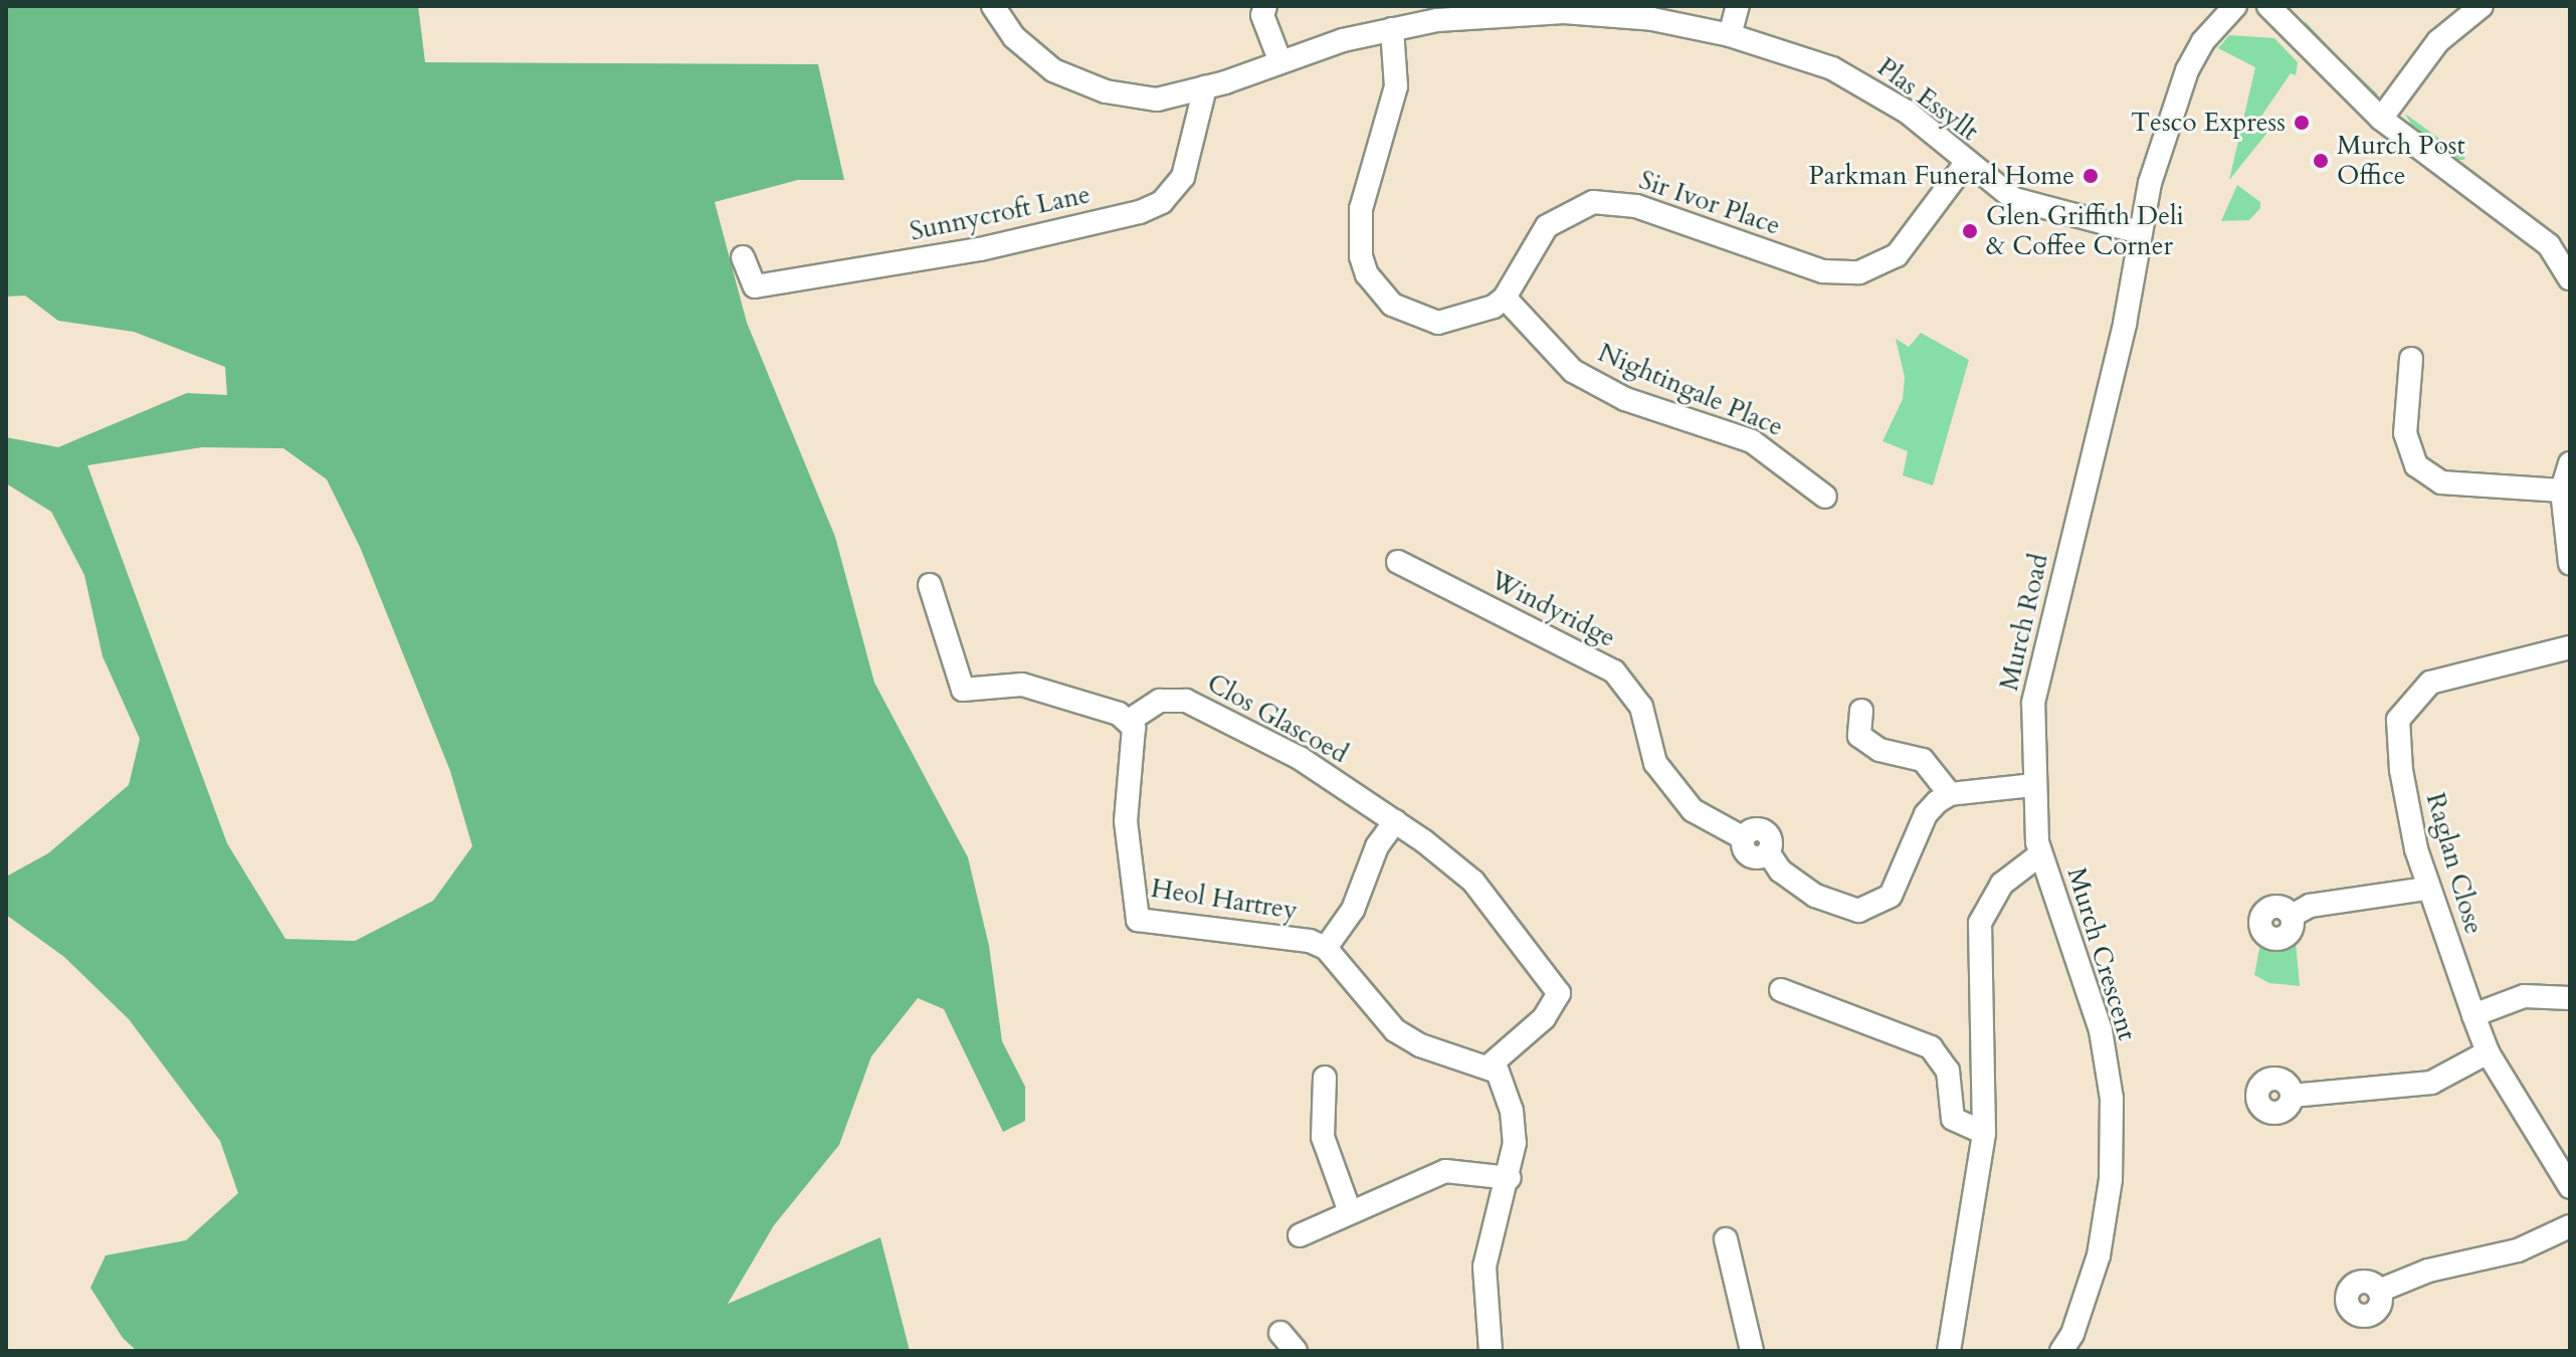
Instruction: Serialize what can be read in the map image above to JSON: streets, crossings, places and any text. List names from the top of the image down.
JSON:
{
  "streets": {
    "street": [
      "Plas Essyllt",
      "Sir Ivor Place",
      "Sunnycroft Lane",
      "Nightingale Place",
      "Windyridge",
      "Murch Road",
      "Clos Glascoed",
      "Raglan Close",
      "Heol Hartrey",
      "Murch Crescent"
    ]
  },
  "crossings": [
    ["Plas Essyllt", "Sir Ivor Place"],
    ["Plas Essyllt", "Sunnycroft Lane"],
    ["Plas Essyllt", "Murch Road"],
    ["Sir Ivor Place", "Nightingale Place"],
    ["Murch Road", "Murch Crescent"],
    ["Clos Glascoed", "Heol Hartrey"]
  ],
  "places": [
    "Tesco Express",
    "Murch Post Office",
    "Parkman Funeral Home",
    "Glen Griffith Deli & Coffee Corner"
  ]
}
